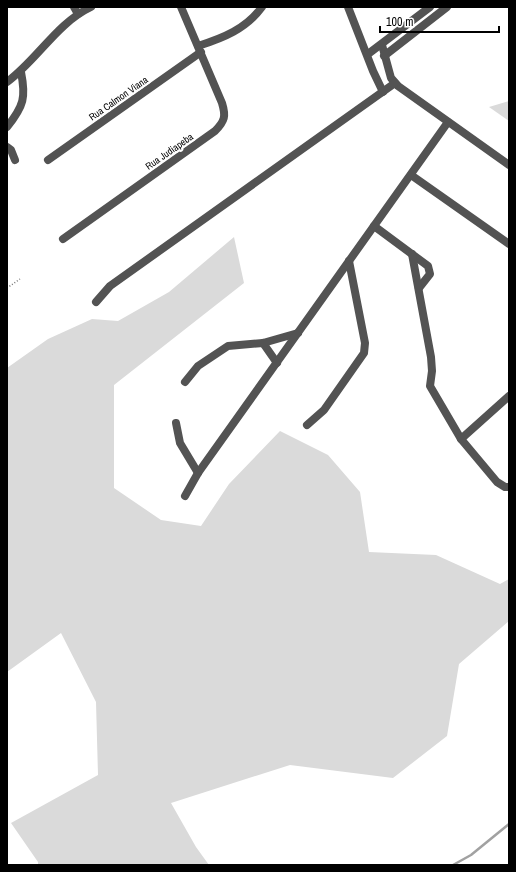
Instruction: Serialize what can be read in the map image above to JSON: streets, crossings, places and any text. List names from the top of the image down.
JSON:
{
  "streets": {
    "street": ["Rua Calmon Viana", "Rua Judiapeba"]
  },
  "crossings": [
    ["Rua Calmon Viana", "Rua Judiapeba"]
  ],
  "scale_bar": "100 m"
}
